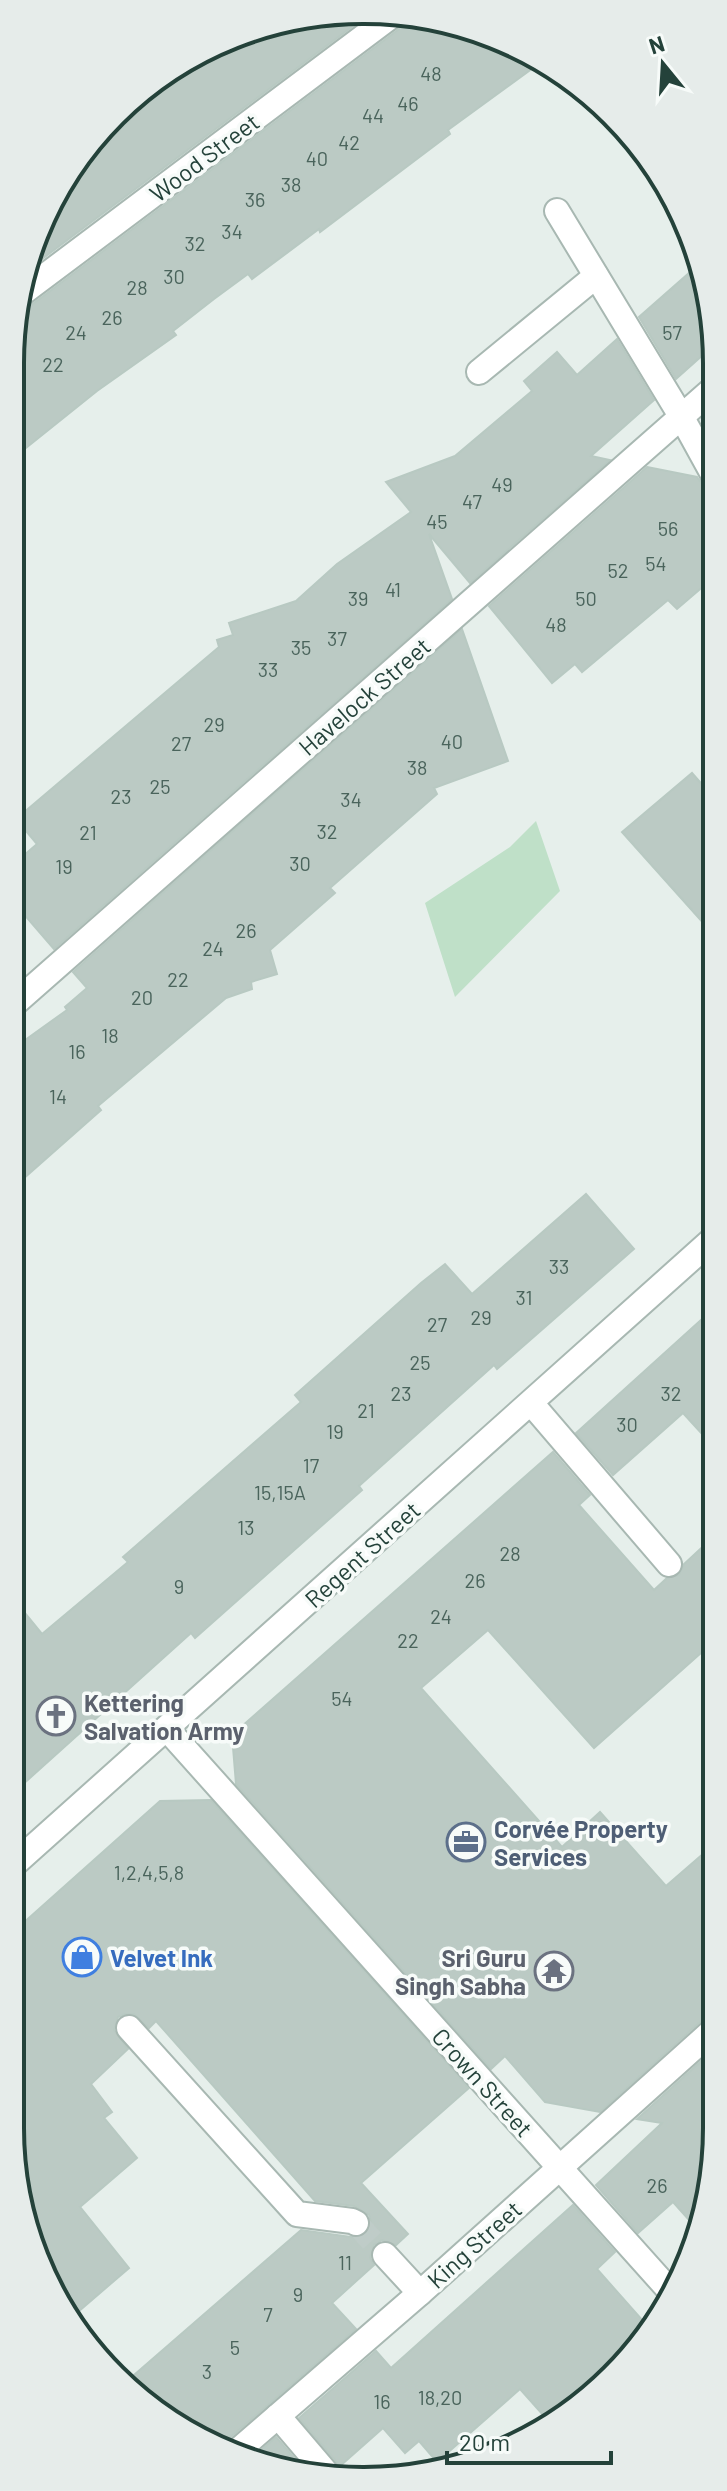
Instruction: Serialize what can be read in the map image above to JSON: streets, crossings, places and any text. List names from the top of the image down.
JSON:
{
  "streets": {
    "street": [
      "Wood Street",
      "Havelock Street",
      "Regent Street",
      "Crown Street",
      "King Street"
    ]
  },
  "crossings": [
    ["Regent Street", "Crown Street"],
    ["Crown Street", "King Street"]
  ],
  "places": {
    "church": ["Kettering Salvation Army"],
    "office": ["Corvée Property Services"],
    "shop": ["Velvet Ink"],
    "temple": ["Sri Guru Singh Sabha"]
  },
  "house_numbers": [
    "48",
    "46",
    "44",
    "42",
    "40",
    "38",
    "36",
    "34",
    "32",
    "30",
    "28",
    "26",
    "24",
    "57",
    "22",
    "49",
    "47",
    "45",
    "56",
    "54",
    "52",
    "41",
    "39",
    "50",
    "48",
    "37",
    "35",
    "33",
    "29",
    "40",
    "27",
    "38",
    "25",
    "23",
    "34",
    "32",
    "21",
    "30",
    "19",
    "26",
    "24",
    "22",
    "20",
    "18",
    "16",
    "14",
    "33",
    "31",
    "29",
    "27",
    "25",
    "23",
    "32",
    "21",
    "30",
    "19",
    "17",
    "15,15A",
    "13",
    "28",
    "26",
    "9",
    "24",
    "22",
    "54",
    "1,2,4,5,8",
    "26",
    "11",
    "9",
    "7",
    "5",
    "3",
    "18,20",
    "16"
  ],
  "scale_bar": "20 m",
  "north": "top"
}
